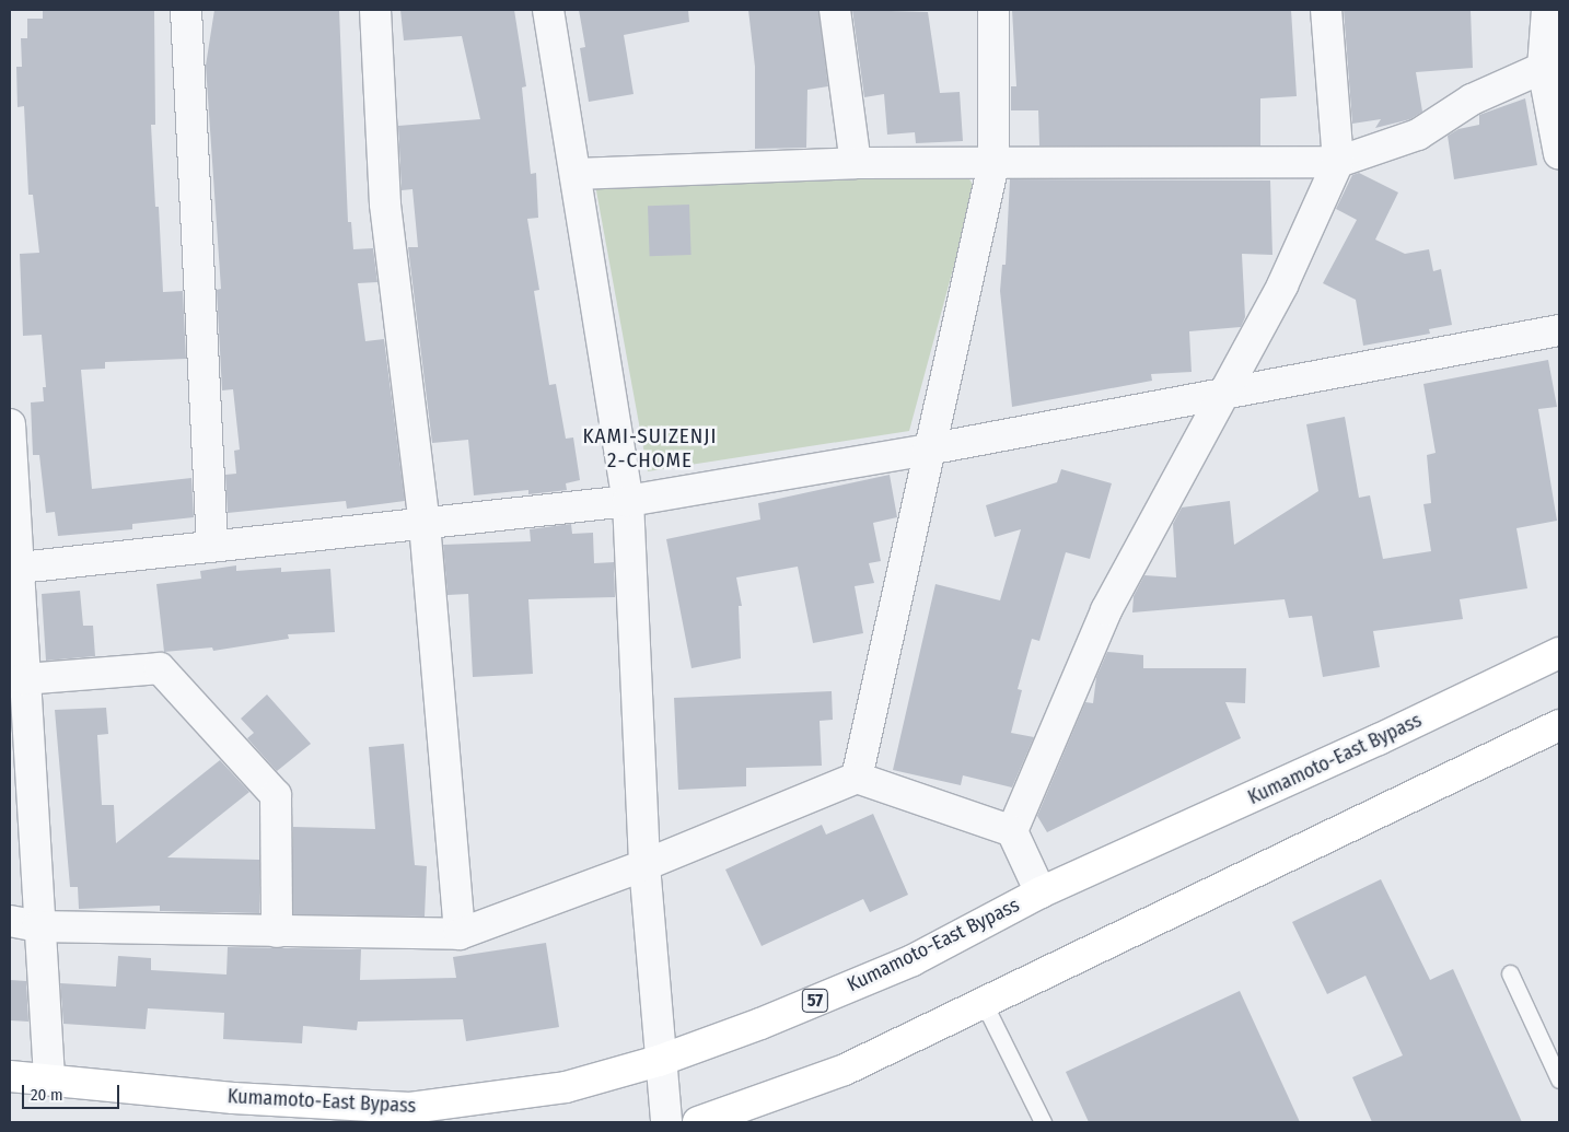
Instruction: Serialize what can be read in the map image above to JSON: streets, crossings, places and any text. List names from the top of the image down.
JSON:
{
  "streets": {
    "highway": ["Kumamoto-East Bypass", "57"]
  },
  "districts": ["KAMI-SUIZENJI 2-CHOME"],
  "scale_bar": "20 m"
}
